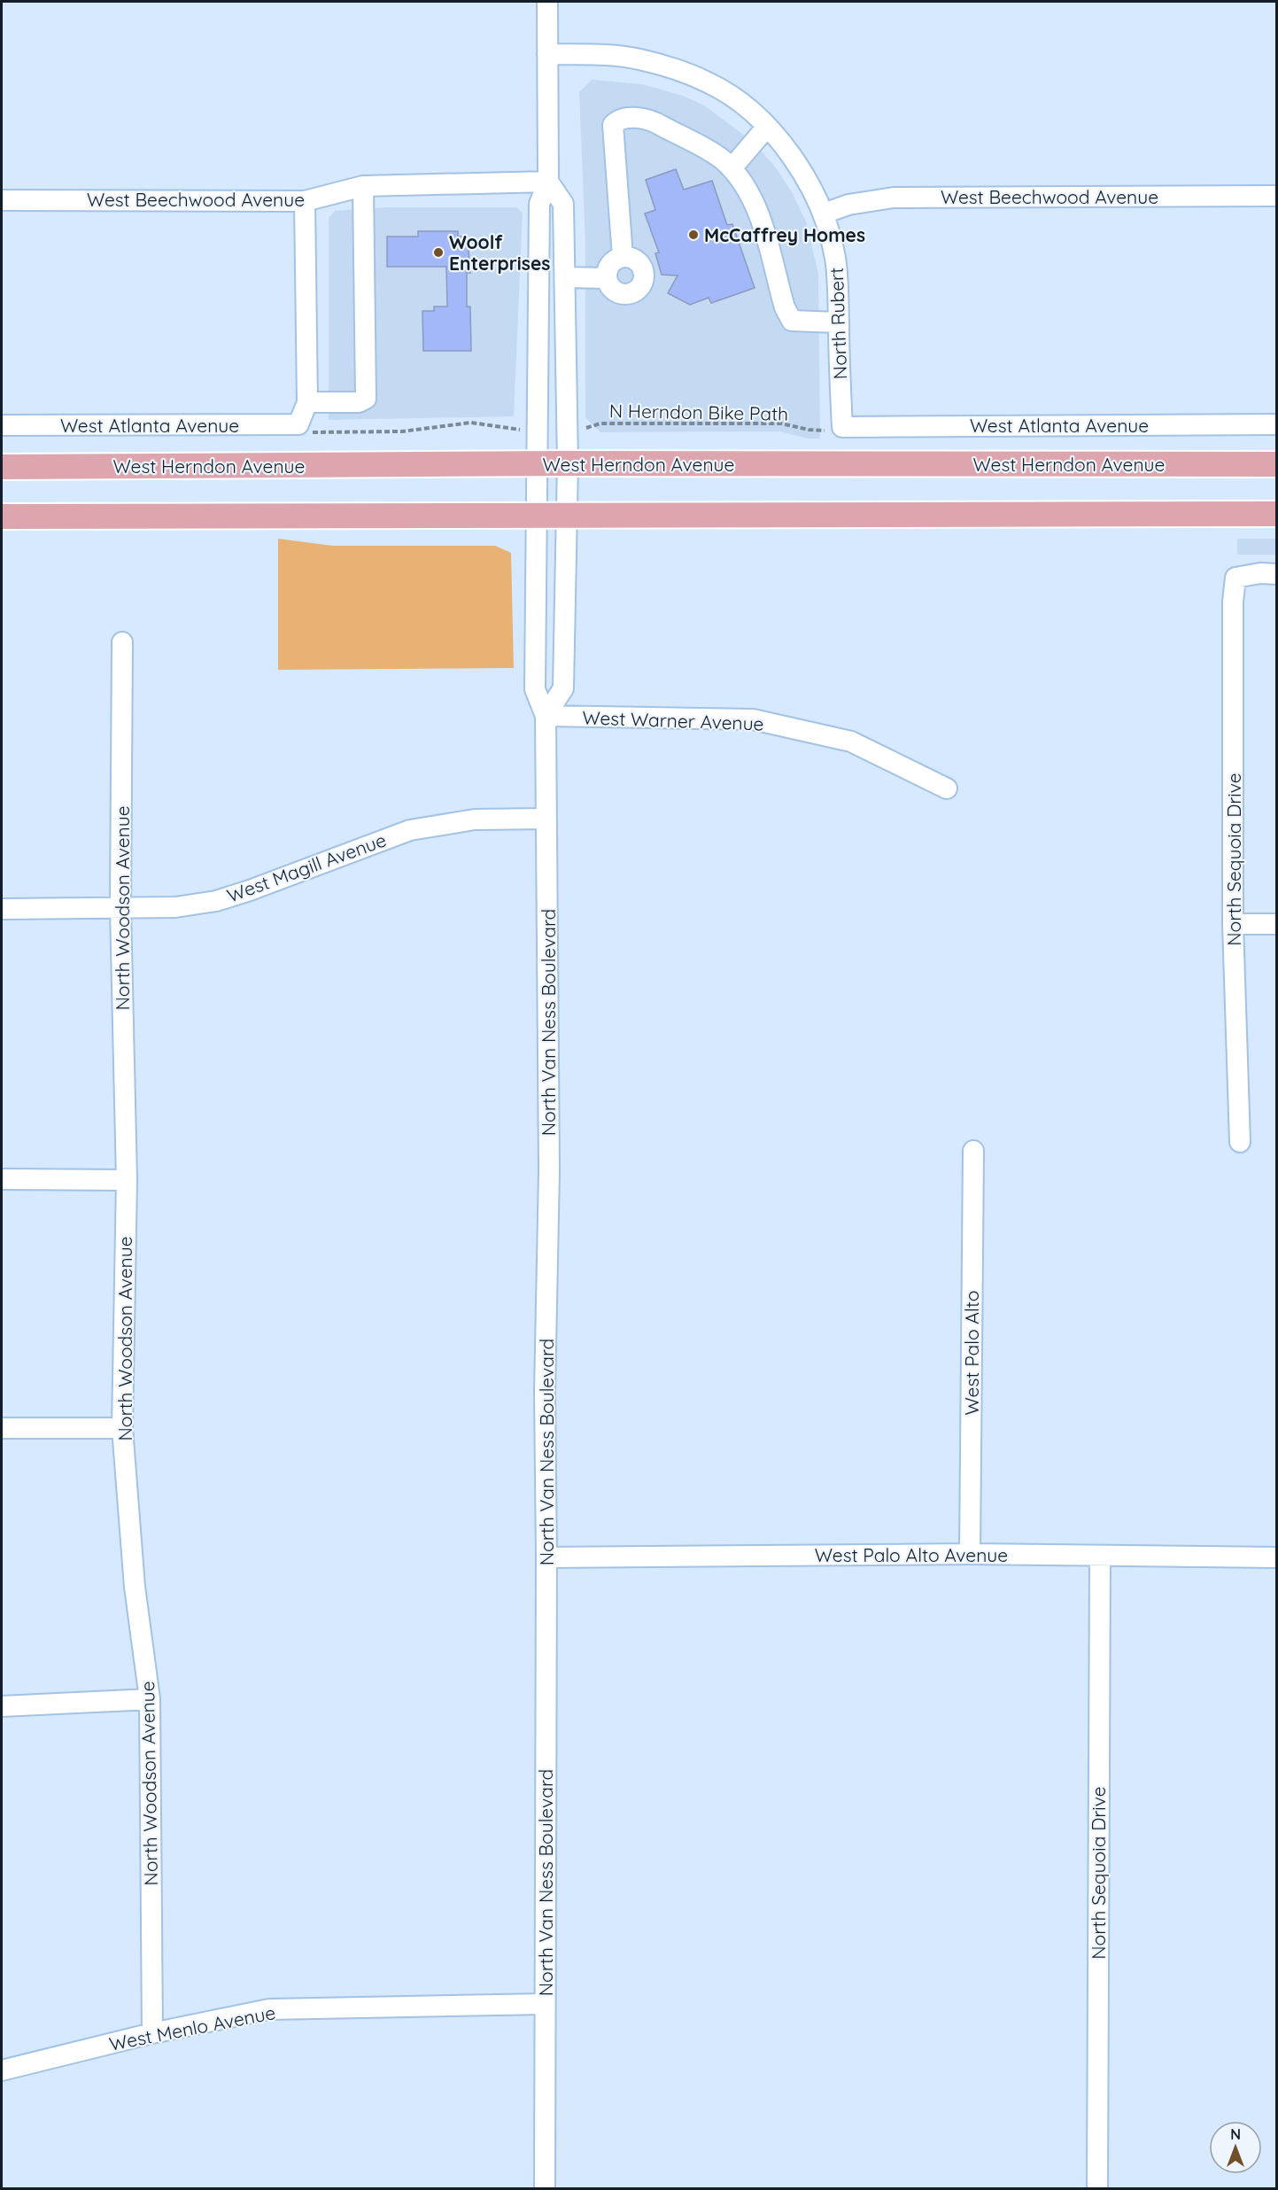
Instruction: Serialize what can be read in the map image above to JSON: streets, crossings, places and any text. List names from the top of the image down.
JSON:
{
  "streets": {
    "main road": ["West Herndon Avenue"],
    "street": [
      "West Beechwood Avenue",
      "North Rubert",
      "West Atlanta Avenue",
      "West Warner Avenue",
      "North Sequoia Drive",
      "West Magill Avenue",
      "North Woodson Avenue",
      "North Van Ness Boulevard",
      "West Palo Alto",
      "West Palo Alto Avenue",
      "West Menlo Avenue"
    ],
    "path": ["N Herndon Bike Path"]
  },
  "crossings": [
    ["West Beechwood Avenue", "North Rubert"],
    ["West Beechwood Avenue", "North Van Ness Boulevard"],
    ["North Rubert", "N Herndon Bike Path"],
    ["North Rubert", "West Atlanta Avenue"],
    ["North Rubert", "North Van Ness Boulevard"],
    ["N Herndon Bike Path", "West Atlanta Avenue"],
    ["West Herndon Avenue", "North Van Ness Boulevard"],
    ["West Warner Avenue", "North Van Ness Boulevard"],
    ["North Sequoia Drive", "West Palo Alto Avenue"],
    ["West Magill Avenue", "North Woodson Avenue"],
    ["West Magill Avenue", "North Van Ness Boulevard"],
    ["North Woodson Avenue", "West Menlo Avenue"],
    ["North Van Ness Boulevard", "West Palo Alto Avenue"],
    ["North Van Ness Boulevard", "West Menlo Avenue"],
    ["West Palo Alto", "West Palo Alto Avenue"]
  ],
  "places": ["McCaffrey Homes", "Woolf Enterprises"],
  "north": "top"
}
